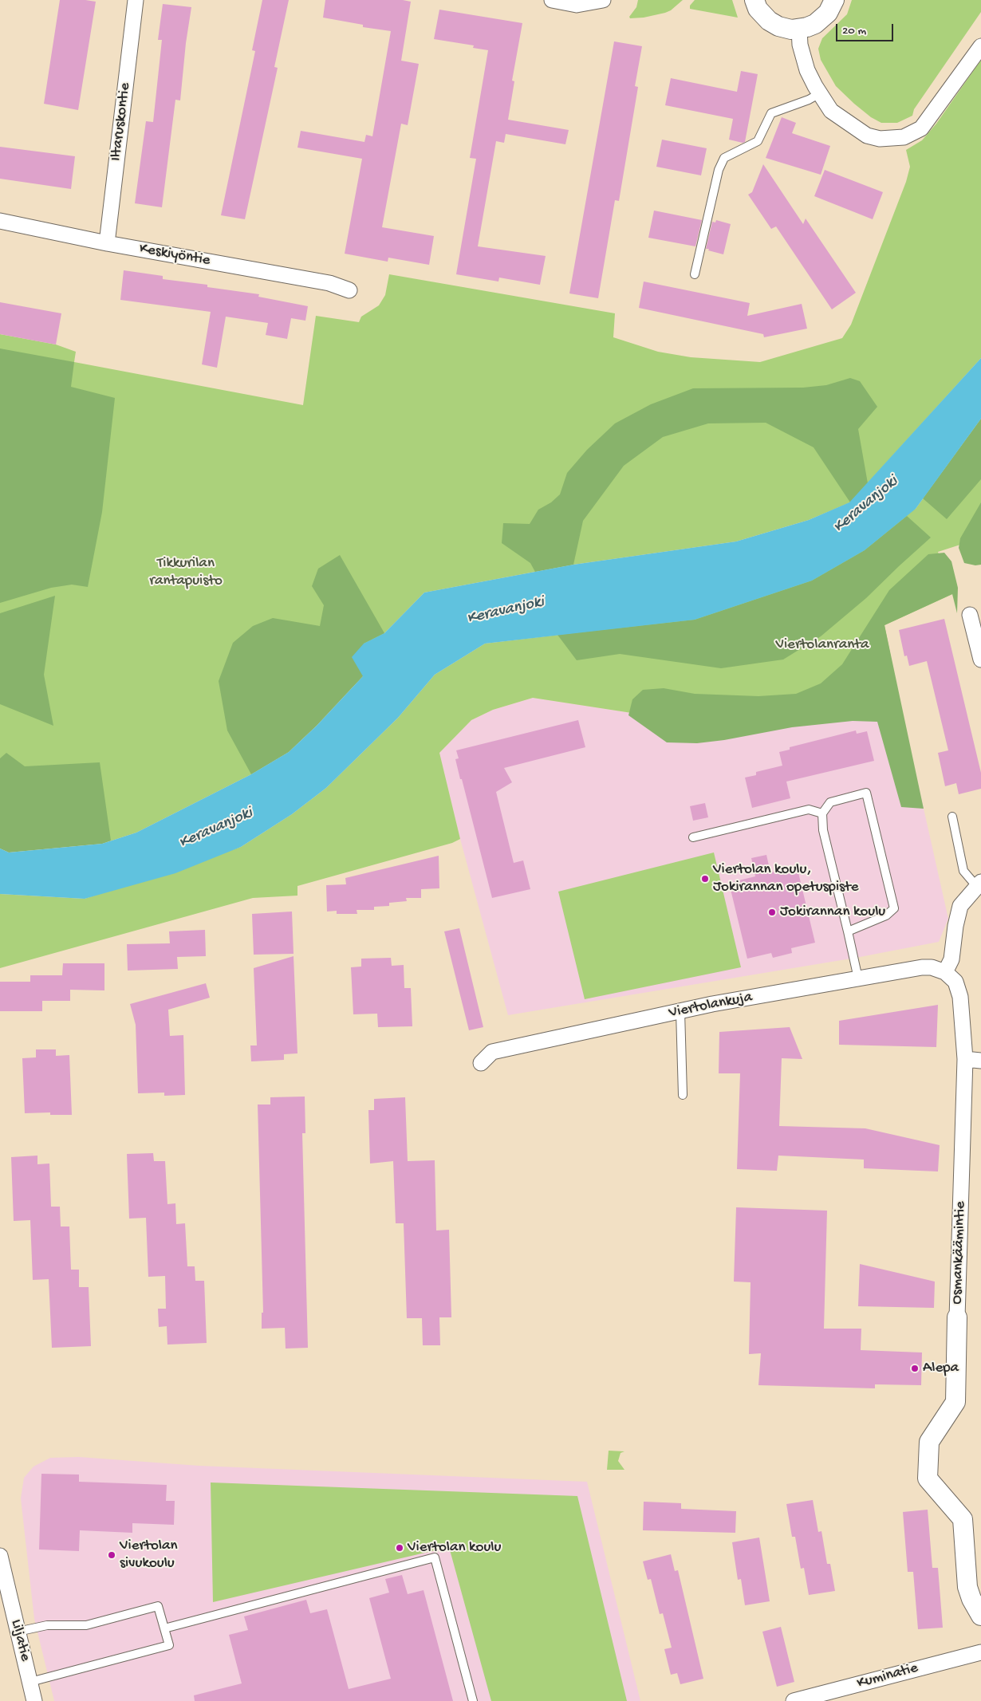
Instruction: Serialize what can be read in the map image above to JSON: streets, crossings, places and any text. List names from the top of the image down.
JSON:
{
  "streets": {
    "street": [
      "Iltaruskontie",
      "Keskiyöntie",
      "Viertolankuja",
      "Osmankäämintie",
      "Liljatie",
      "Kuminatie"
    ]
  },
  "crossings": [
    ["Iltaruskontie", "Keskiyöntie"],
    ["Viertolankuja", "Osmankäämintie"]
  ],
  "water": ["Keravanjoki"],
  "parks": ["Tikkurilan rantapuisto", "Viertolanranta"],
  "places": [
    "Viertolan koulu, Jokirannan opetuspiste",
    "Jokirannan koulu",
    "Alepa",
    "Viertolan koulu",
    "Viertolan sivukoulu"
  ],
  "scale_bar": "20 m"
}
